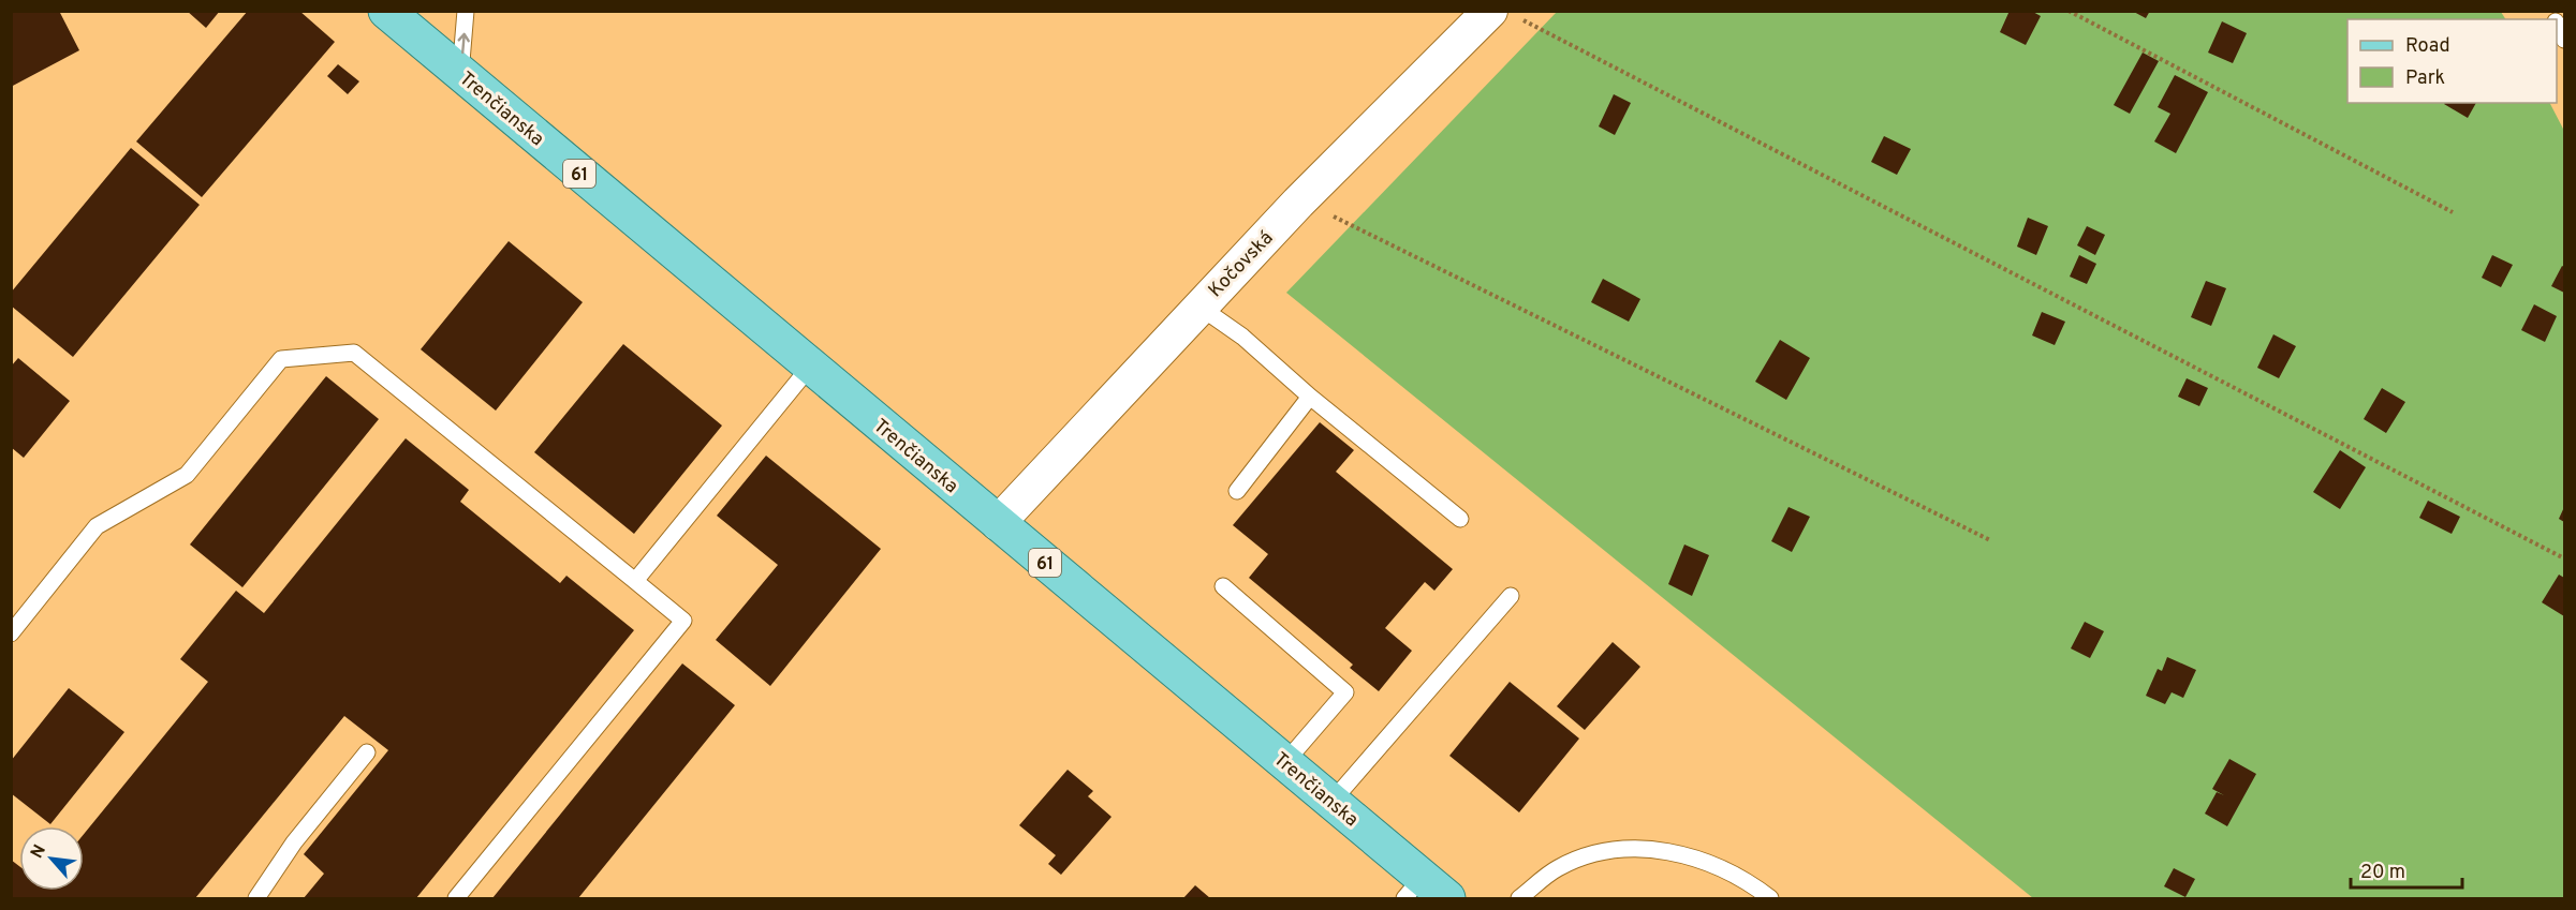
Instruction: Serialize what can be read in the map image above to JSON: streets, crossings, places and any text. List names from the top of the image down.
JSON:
{
  "streets": {
    "main road": ["Trenčianska", "61"],
    "street": ["Kočovská"]
  },
  "crossings": [
    ["Trenčianska", "Kočovská"]
  ],
  "legend": ["Road", "Park"],
  "scale_bar": "20 m",
  "north": "top left"
}
